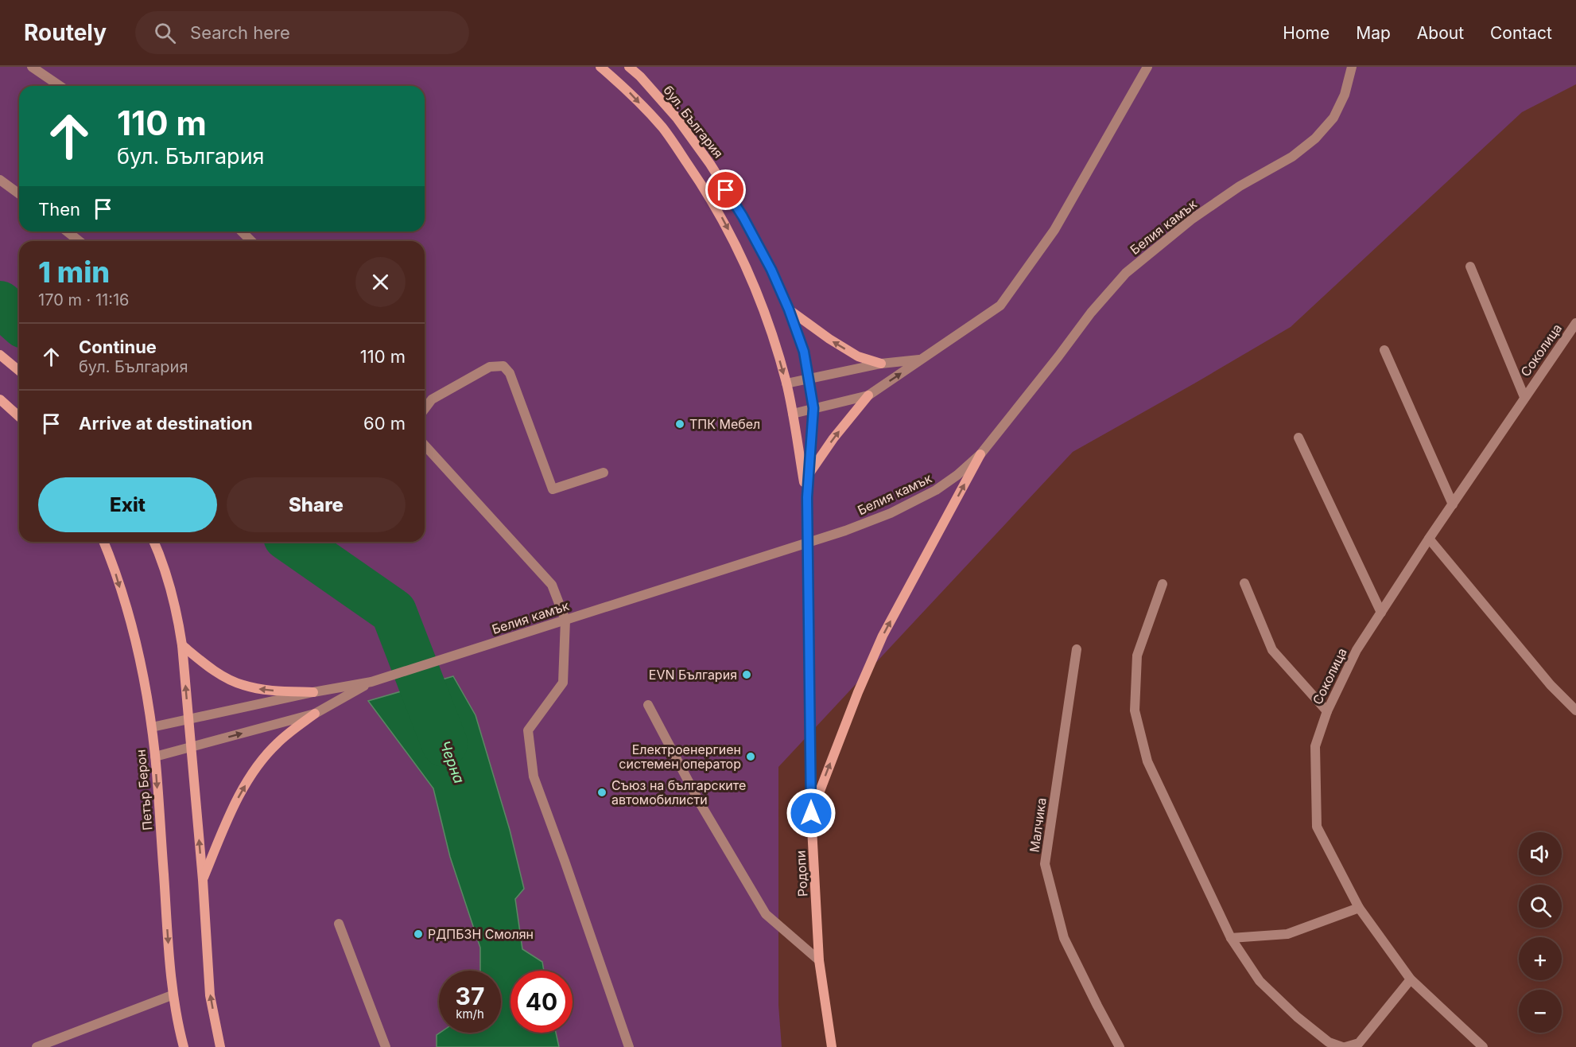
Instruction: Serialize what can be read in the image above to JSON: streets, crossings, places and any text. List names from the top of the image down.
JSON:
{
  "streets": {
    "street": [
      "бул. България",
      "Белия камък",
      "Соколица",
      "Петър Берон",
      "Малчика",
      "Родопи"
    ]
  },
  "crossings": [
    ["бул. България", "Родопи"],
    ["Белия камък", "Петър Берон"]
  ],
  "water": ["Черна"],
  "places": [
    "ТПК Мебел",
    "EVN България",
    "Електроенергиен системен оператор",
    "Съюз на българските автомобилисти",
    "РДПБЗН Смолян"
  ],
  "page": {
    "header": "Routely",
    "search": "Search here",
    "nav": [
      "Home",
      "Map",
      "About",
      "Contact"
    ],
    "turn": ["110 m", "бул. България"],
    "then": "Then",
    "heading": ["1 min", "170 m · 11:16"],
    "list": [
      {
        "name": "Continue",
        "note": "бул. България",
        "value": "110 m"
      },
      {
        "name": "Arrive at destination",
        "value": "60 m"
      }
    ],
    "buttons": ["Exit", "Share"],
    "map_buttons": ["+", "−"],
    "speed": "37 km/h",
    "limit": "40"
  }
}
